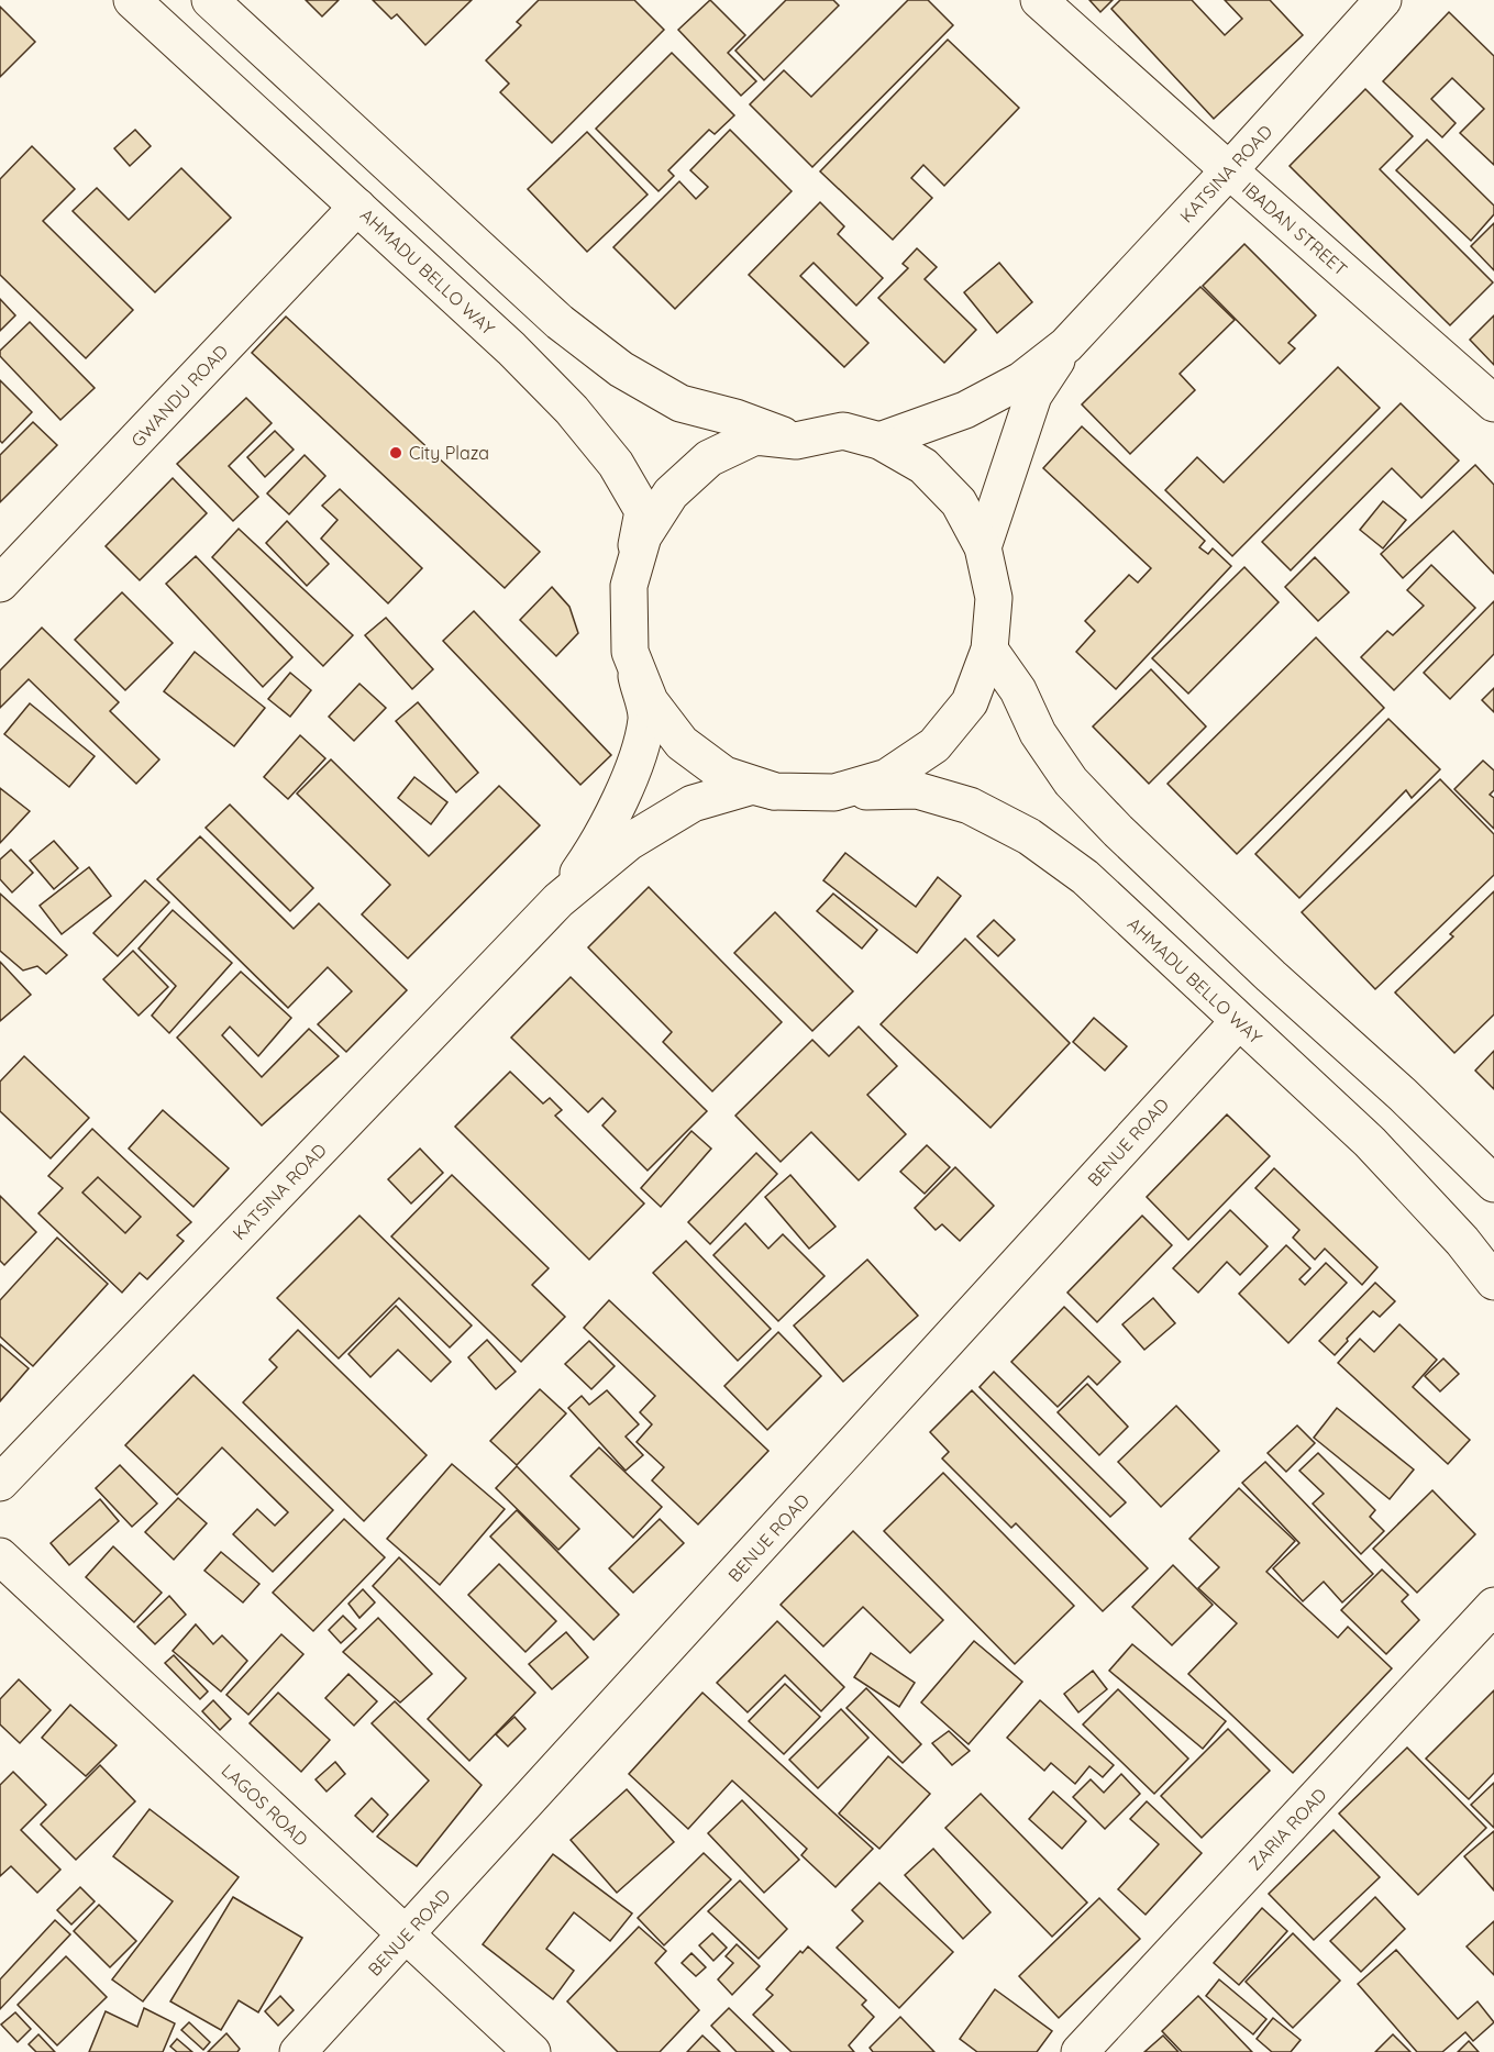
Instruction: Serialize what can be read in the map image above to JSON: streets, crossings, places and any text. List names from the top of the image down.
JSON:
{
  "streets": {
    "street": [
      "KATSINA ROAD",
      "IBADAN STREET",
      "AHMADU BELLO WAY",
      "GWANDU ROAD",
      "BENUE ROAD",
      "LAGOS ROAD",
      "ZARIA ROAD"
    ]
  },
  "crossings": [
    ["KATSINA ROAD", "IBADAN STREET"],
    ["KATSINA ROAD", "AHMADU BELLO WAY"],
    ["AHMADU BELLO WAY", "GWANDU ROAD"],
    ["AHMADU BELLO WAY", "BENUE ROAD"],
    ["BENUE ROAD", "LAGOS ROAD"]
  ],
  "places": ["City Plaza"]
}
